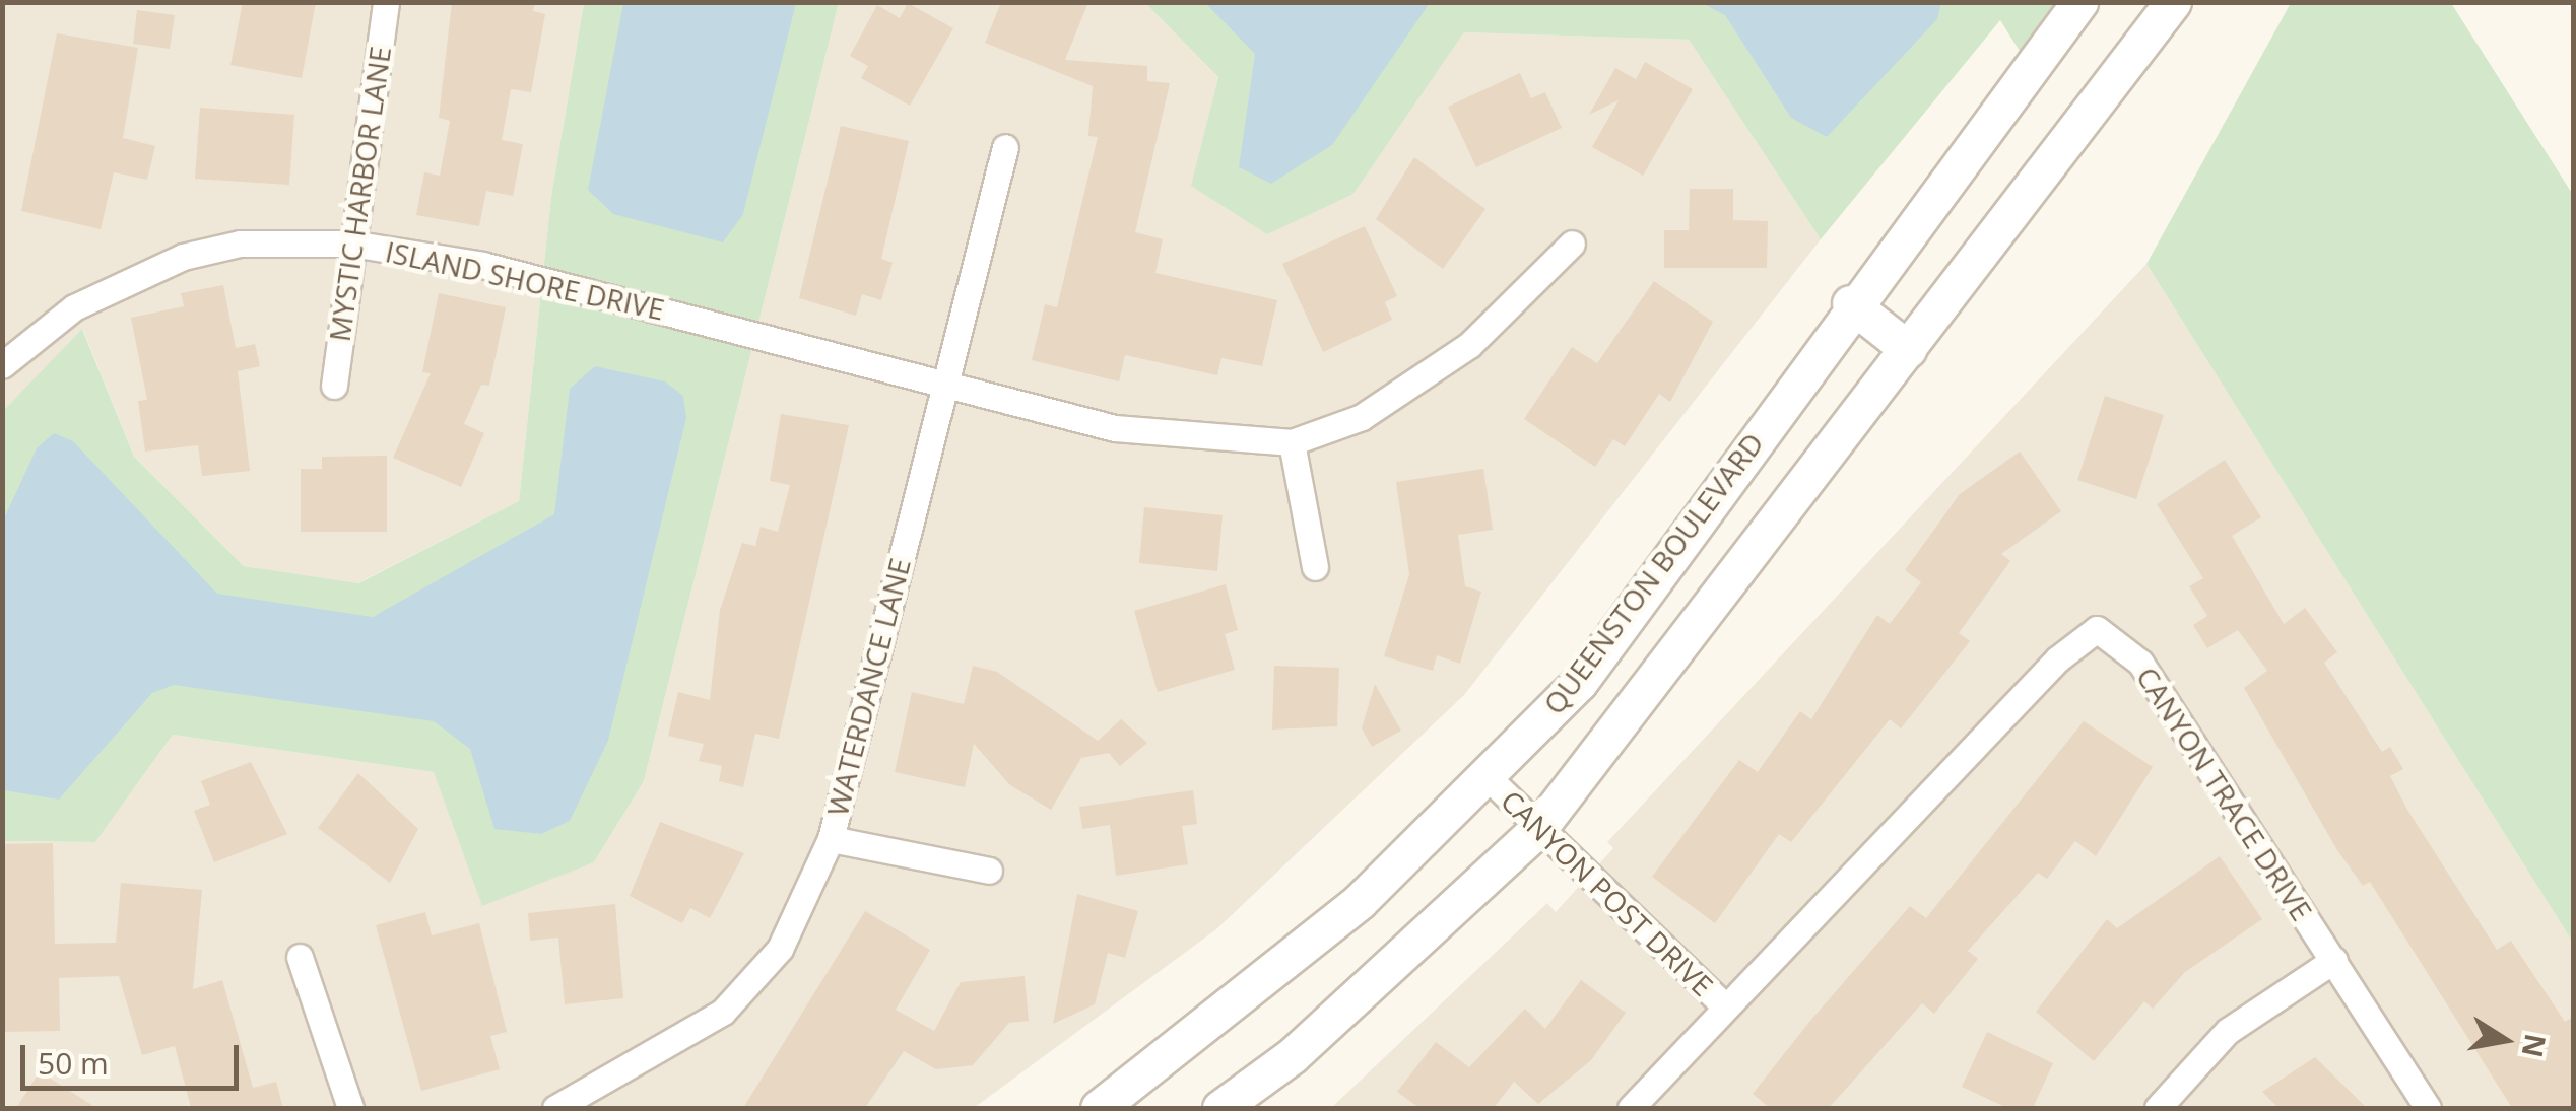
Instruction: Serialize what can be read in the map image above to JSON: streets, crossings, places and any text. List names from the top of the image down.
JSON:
{
  "streets": {
    "main road": ["QUEENSTON BOULEVARD"],
    "street": [
      "MYSTIC HARBOR LANE",
      "ISLAND SHORE DRIVE",
      "WATERDANCE LANE",
      "CANYON TRACE DRIVE",
      "CANYON POST DRIVE"
    ]
  },
  "crossings": [
    ["MYSTIC HARBOR LANE", "ISLAND SHORE DRIVE"],
    ["ISLAND SHORE DRIVE", "WATERDANCE LANE"],
    ["QUEENSTON BOULEVARD", "CANYON POST DRIVE"],
    ["CANYON TRACE DRIVE", "CANYON POST DRIVE"]
  ],
  "scale_bar": "50 m",
  "north": "right"
}
